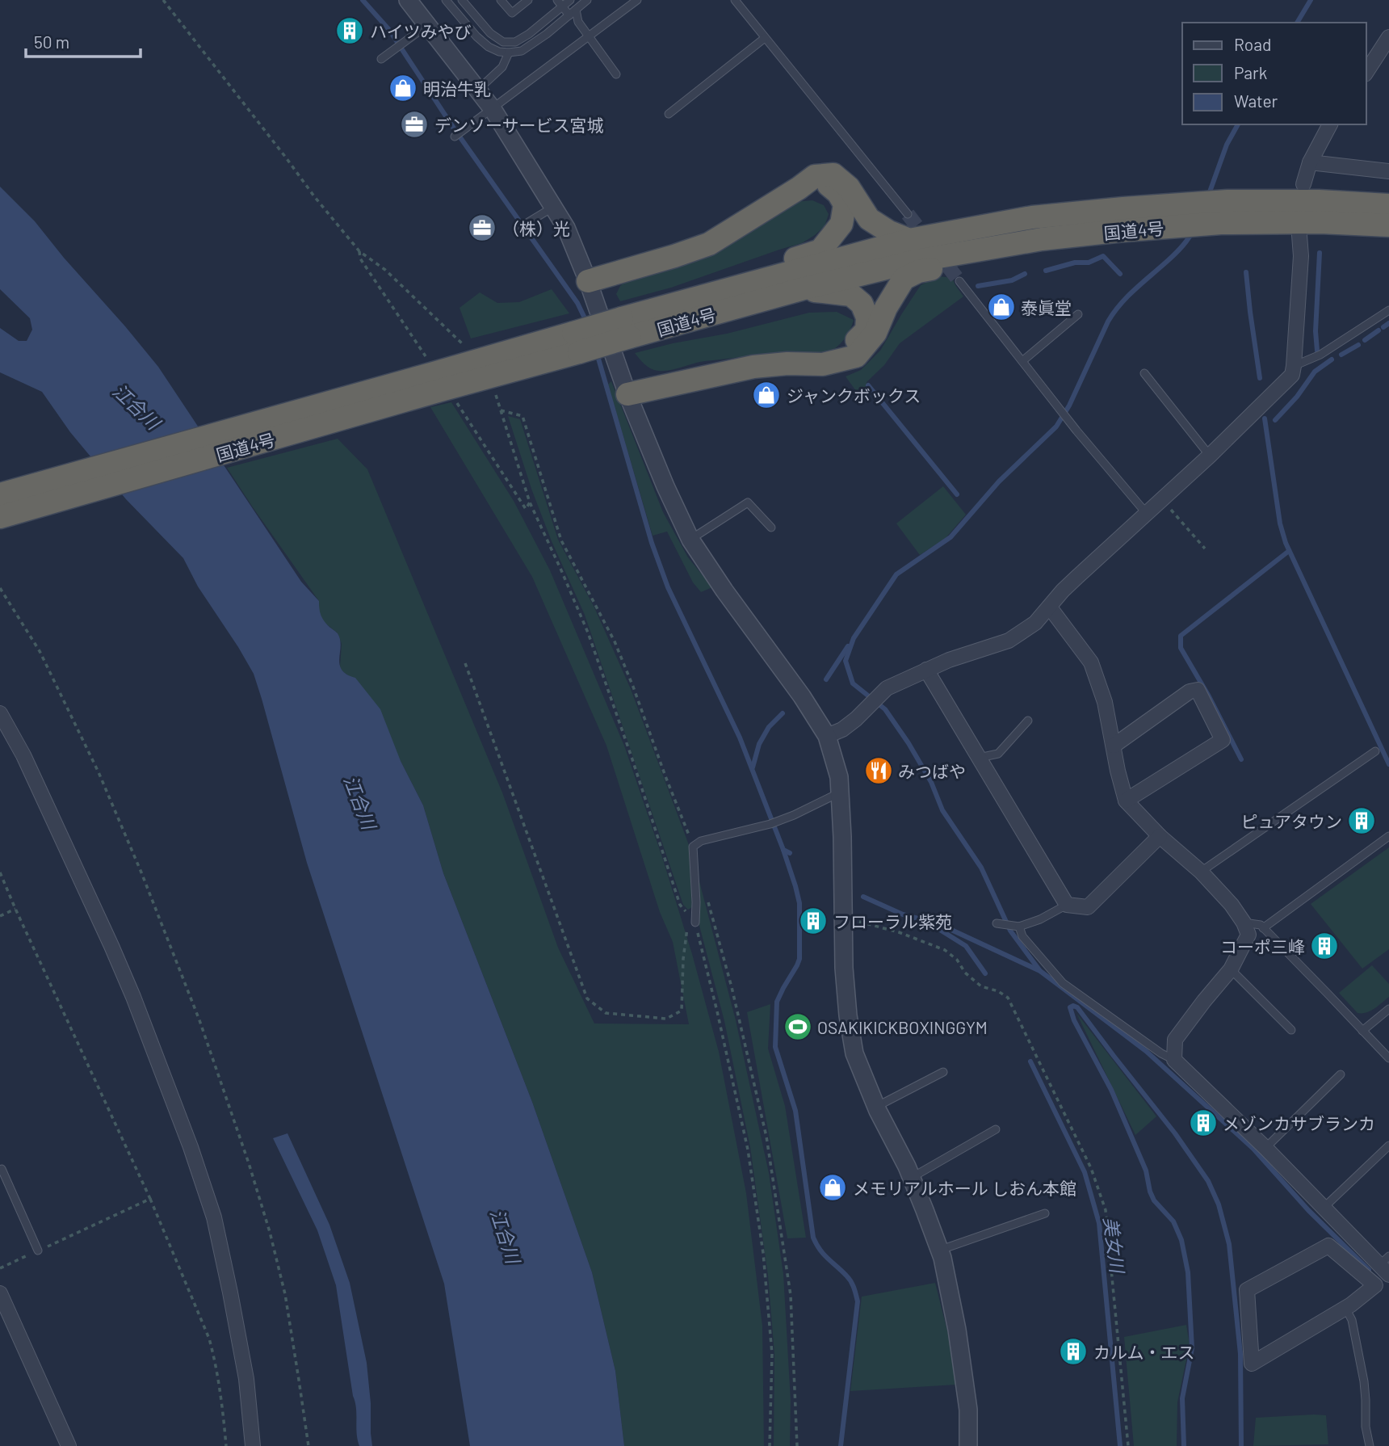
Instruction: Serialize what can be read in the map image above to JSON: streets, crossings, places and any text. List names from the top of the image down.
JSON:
{
  "streets": {
    "highway": ["国道4号"]
  },
  "water": ["江合川", "美女川"],
  "places": {
    "building": [
      "ハイツみやび",
      "ピュアタウン",
      "フローラル紫苑",
      "コーポ三峰",
      "メゾンカサブランカ",
      "カルム・エス"
    ],
    "shop": [
      "明治牛乳",
      "泰眞堂",
      "ジャンクボックス",
      "メモリアルホール しおん本館"
    ],
    "office": ["デンソーサービス宮城", "（株）光"],
    "restaurant": ["みつばや"],
    "sports": ["OSAKIKICKBOXINGGYM"]
  },
  "legend": ["Road", "Park", "Water"],
  "scale_bar": "50 m"
}
